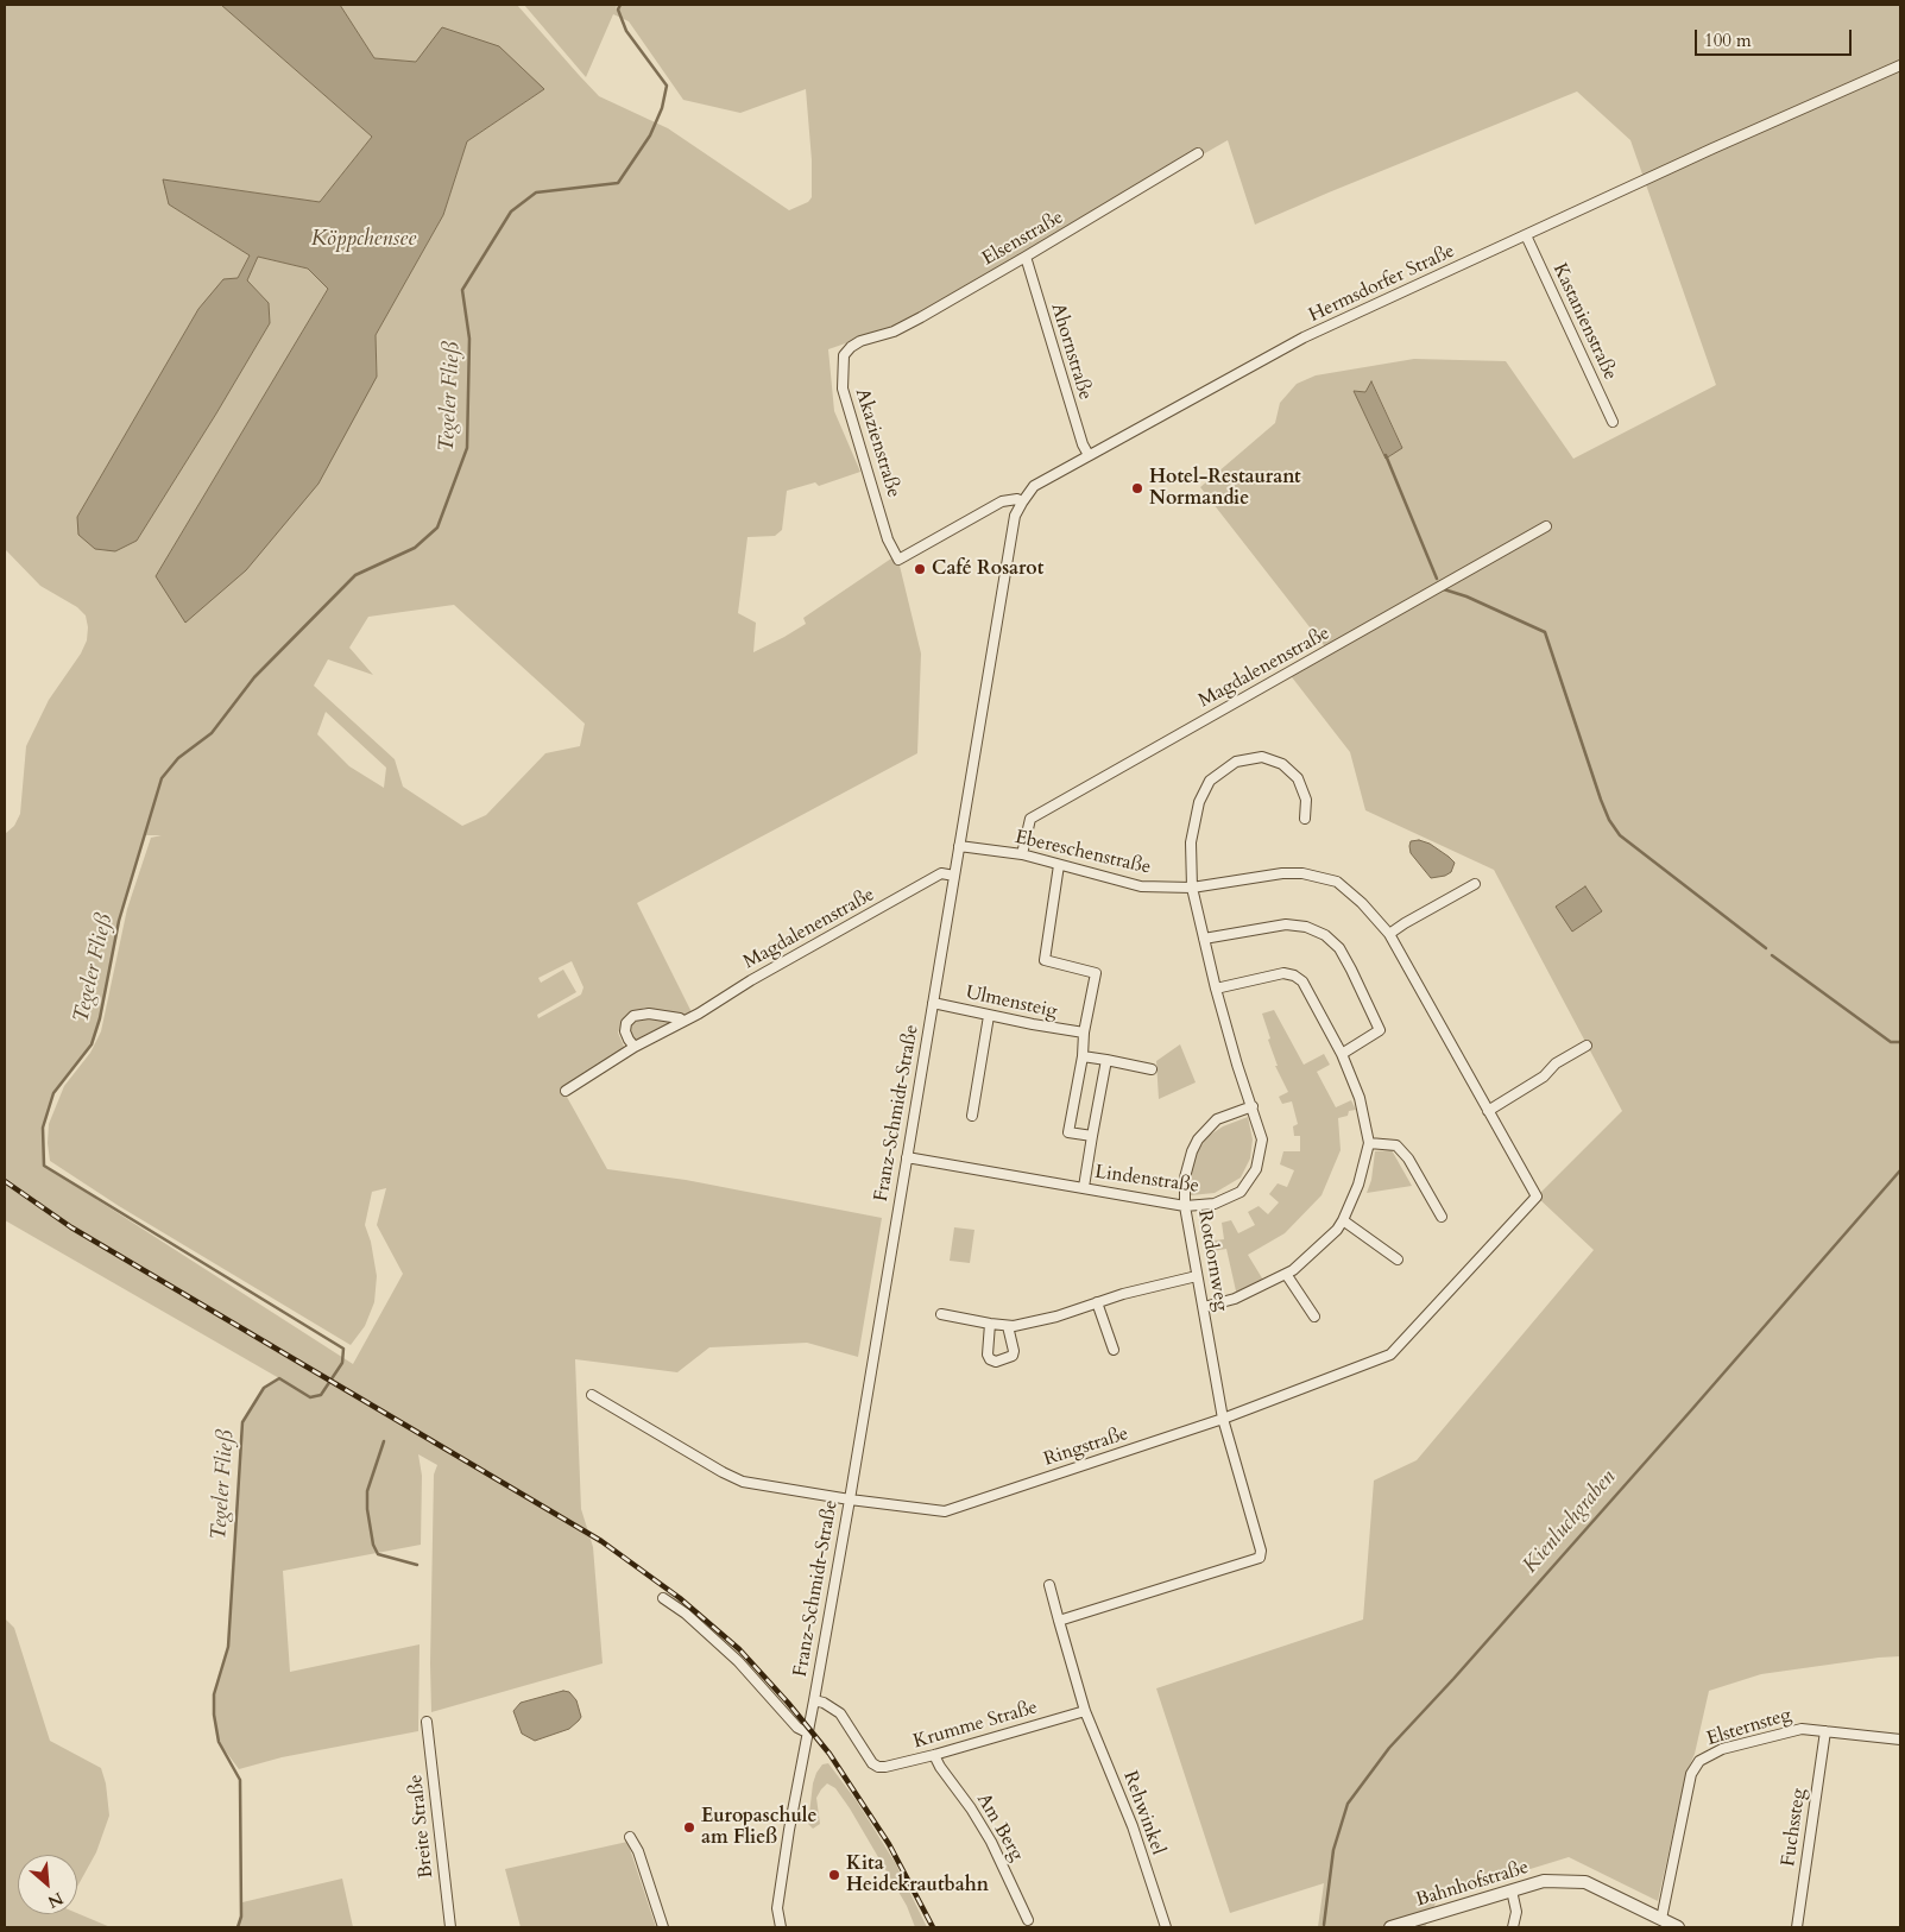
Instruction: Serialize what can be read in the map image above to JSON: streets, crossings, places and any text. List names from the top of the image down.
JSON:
{
  "streets": {
    "street": [
      "Elsenstraße",
      "Hermsdorfer Straße",
      "Kastanienstraße",
      "Ahornstraße",
      "Akazienstraße",
      "Magdalenenstraße",
      "Ebereschenstraße",
      "Ulmensteig",
      "Franz-Schmidt-Straße",
      "Lindenstraße",
      "Rotdornweg",
      "Ringstraße",
      "Krumme Straße",
      "Elsternsteg",
      "Rehwinkel",
      "Breite Straße",
      "Am Berg",
      "Fuchssteg",
      "Bahnhofstraße"
    ]
  },
  "crossings": [
    ["Elsenstraße", "Ahornstraße"],
    ["Elsenstraße", "Akazienstraße"],
    ["Hermsdorfer Straße", "Kastanienstraße"],
    ["Hermsdorfer Straße", "Ahornstraße"],
    ["Hermsdorfer Straße", "Akazienstraße"],
    ["Hermsdorfer Straße", "Franz-Schmidt-Straße"],
    ["Akazienstraße", "Franz-Schmidt-Straße"],
    ["Magdalenenstraße", "Ebereschenstraße"],
    ["Magdalenenstraße", "Franz-Schmidt-Straße"],
    ["Ebereschenstraße", "Franz-Schmidt-Straße"],
    ["Ebereschenstraße", "Lindenstraße"],
    ["Ebereschenstraße", "Ringstraße"],
    ["Ulmensteig", "Franz-Schmidt-Straße"],
    ["Franz-Schmidt-Straße", "Lindenstraße"],
    ["Franz-Schmidt-Straße", "Ringstraße"],
    ["Franz-Schmidt-Straße", "Krumme Straße"],
    ["Lindenstraße", "Rotdornweg"],
    ["Rotdornweg", "Ringstraße"],
    ["Krumme Straße", "Rehwinkel"],
    ["Krumme Straße", "Am Berg"],
    ["Elsternsteg", "Fuchssteg"],
    ["Elsternsteg", "Bahnhofstraße"]
  ],
  "water": ["Köppchensee", "Tegeler Fließ", "Kienluchgraben"],
  "places": [
    "Hotel-Restaurant Normandie",
    "Café Rosarot",
    "Europaschule am Fließ",
    "Kita Heidekrautbahn"
  ],
  "scale_bar": "100 m",
  "north": "bottom right"
}
